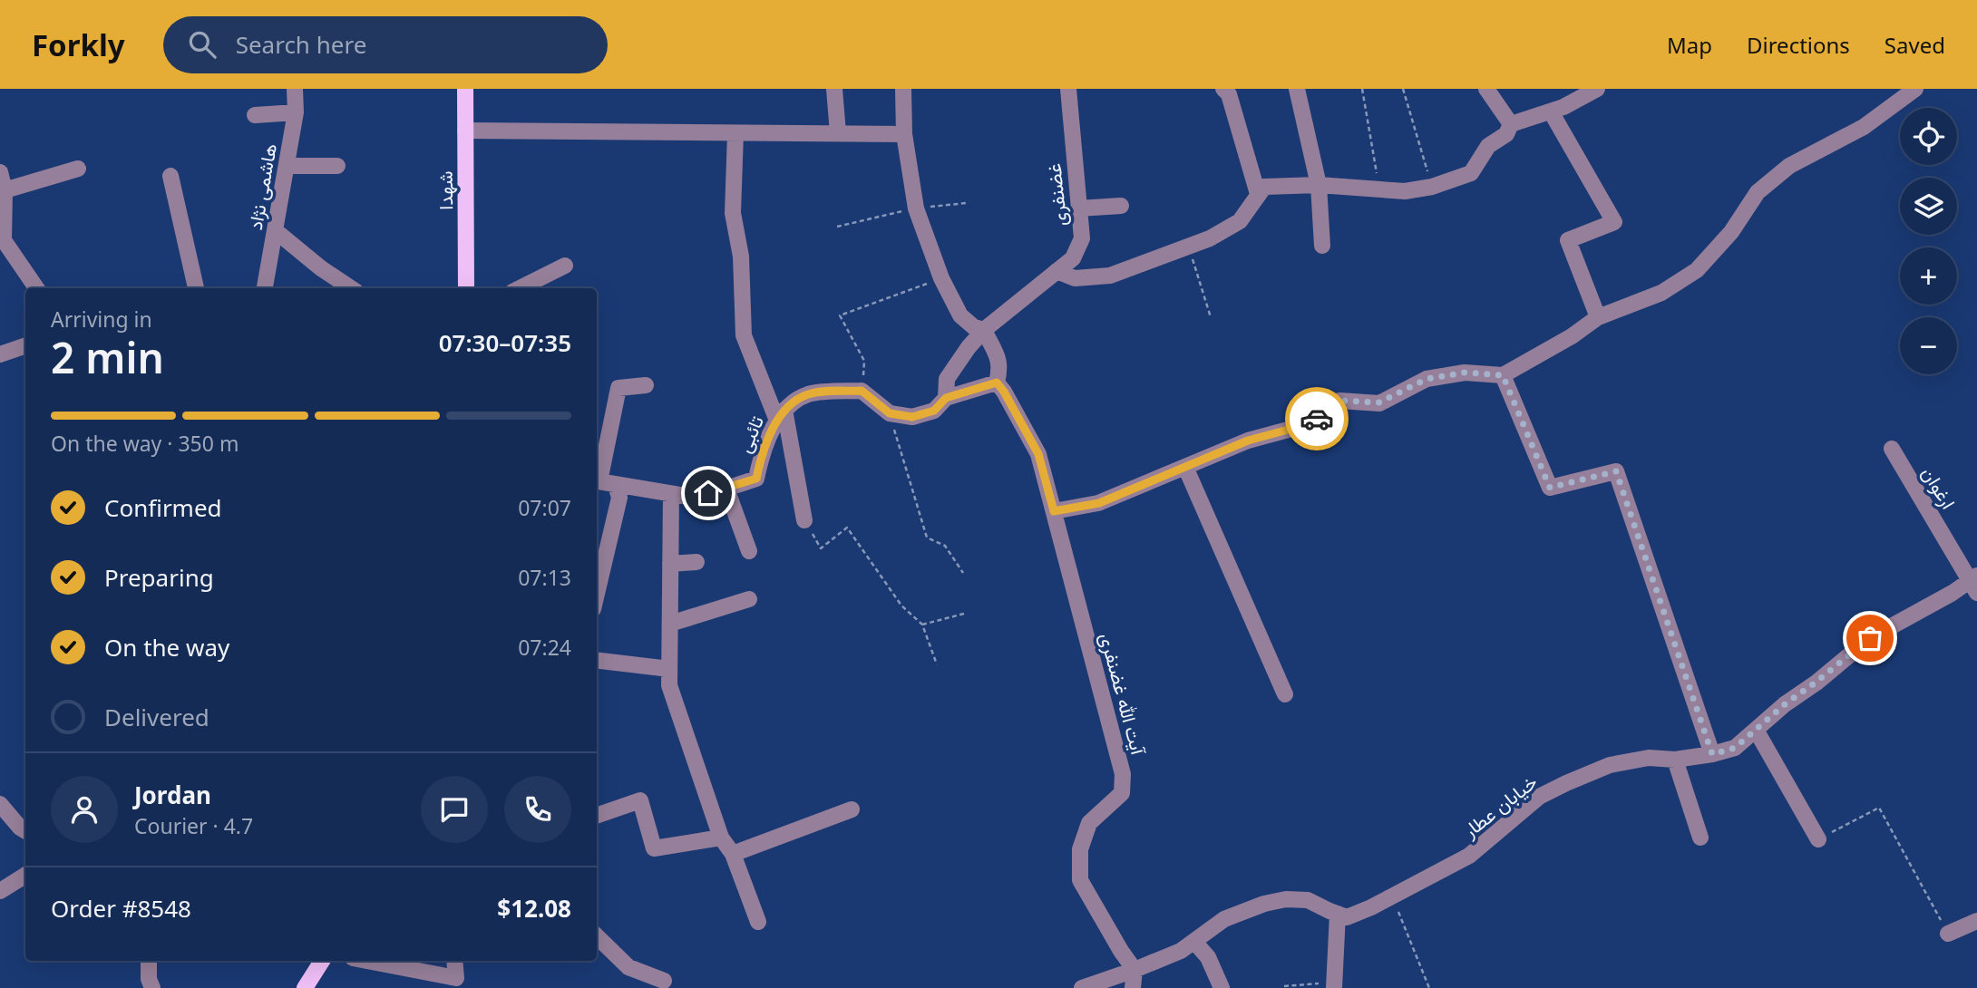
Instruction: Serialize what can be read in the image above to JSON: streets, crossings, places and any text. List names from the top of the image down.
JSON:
{
  "streets": {
    "main road": ["شهدا"],
    "street": [
      "هاشمی نژاد",
      "غضنفری",
      "تائبی",
      "ارغوان",
      "آیت الله غضنفری",
      "خیابان عطار"
    ]
  },
  "crossings": [
    ["ارغوان", "خیابان عطار"]
  ],
  "page": {
    "header": "Forkly",
    "search": "Search here",
    "nav": ["Map", "Directions", "Saved"],
    "map_buttons": ["+", "−"],
    "heading": ["2 min", "Arriving in", "07:30–07:35"],
    "panel": [
      "Jordan",
      "Courier · 4.7",
      "Order #8548",
      "$12.08"
    ],
    "bar": "On the way · 350 m",
    "list": [
      ["Confirmed", "07:07"],
      ["Preparing", "07:13"],
      ["On the way", "07:24"],
      "Delivered"
    ]
  }
}
